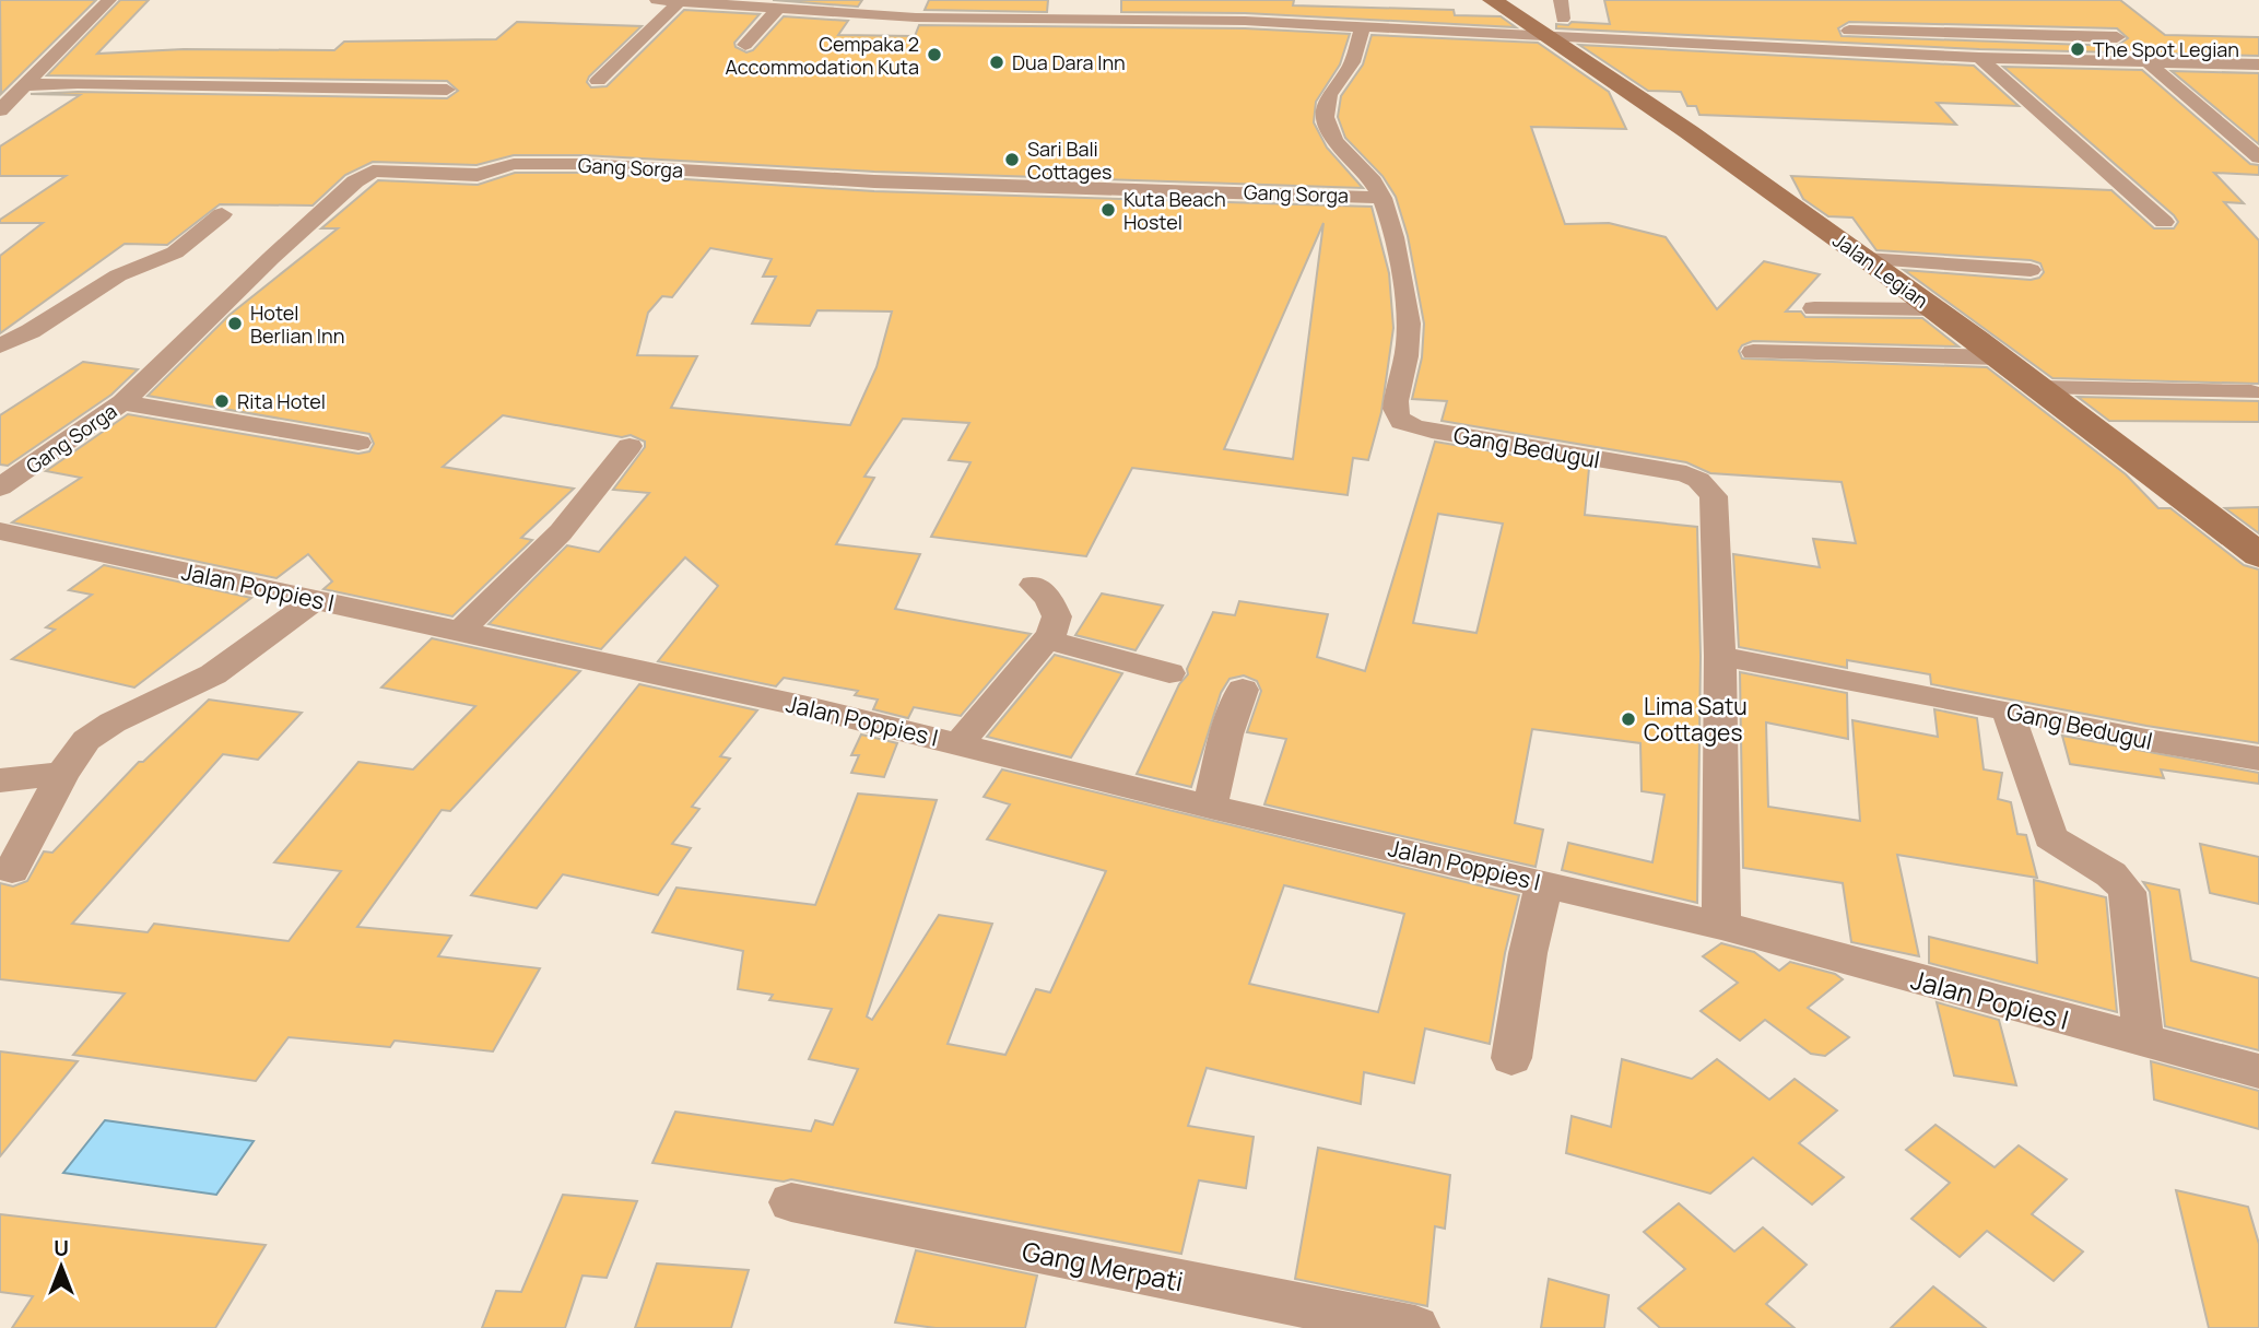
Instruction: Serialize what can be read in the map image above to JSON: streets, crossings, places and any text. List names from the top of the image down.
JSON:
{
  "streets": {
    "main road": ["Jalan Legian"],
    "street": [
      "Gang Sorga",
      "Gang Bedugul",
      "Jalan Poppies I",
      "Jalan Popies I",
      "Gang Merpati"
    ]
  },
  "crossings": [
    ["Gang Sorga", "Gang Bedugul"],
    ["Gang Bedugul", "Jalan Poppies I"],
    ["Gang Bedugul", "Jalan Popies I"],
    ["Jalan Poppies I", "Jalan Popies I"]
  ],
  "places": [
    "The Spot Legian",
    "Cempaka 2 Accommodation Kuta",
    "Dua Dara Inn",
    "Sari Bali Cottages",
    "Kuta Beach Hostel",
    "Hotel Berlian Inn",
    "Rita Hotel",
    "Lima Satu Cottages"
  ],
  "north": "top"
}
